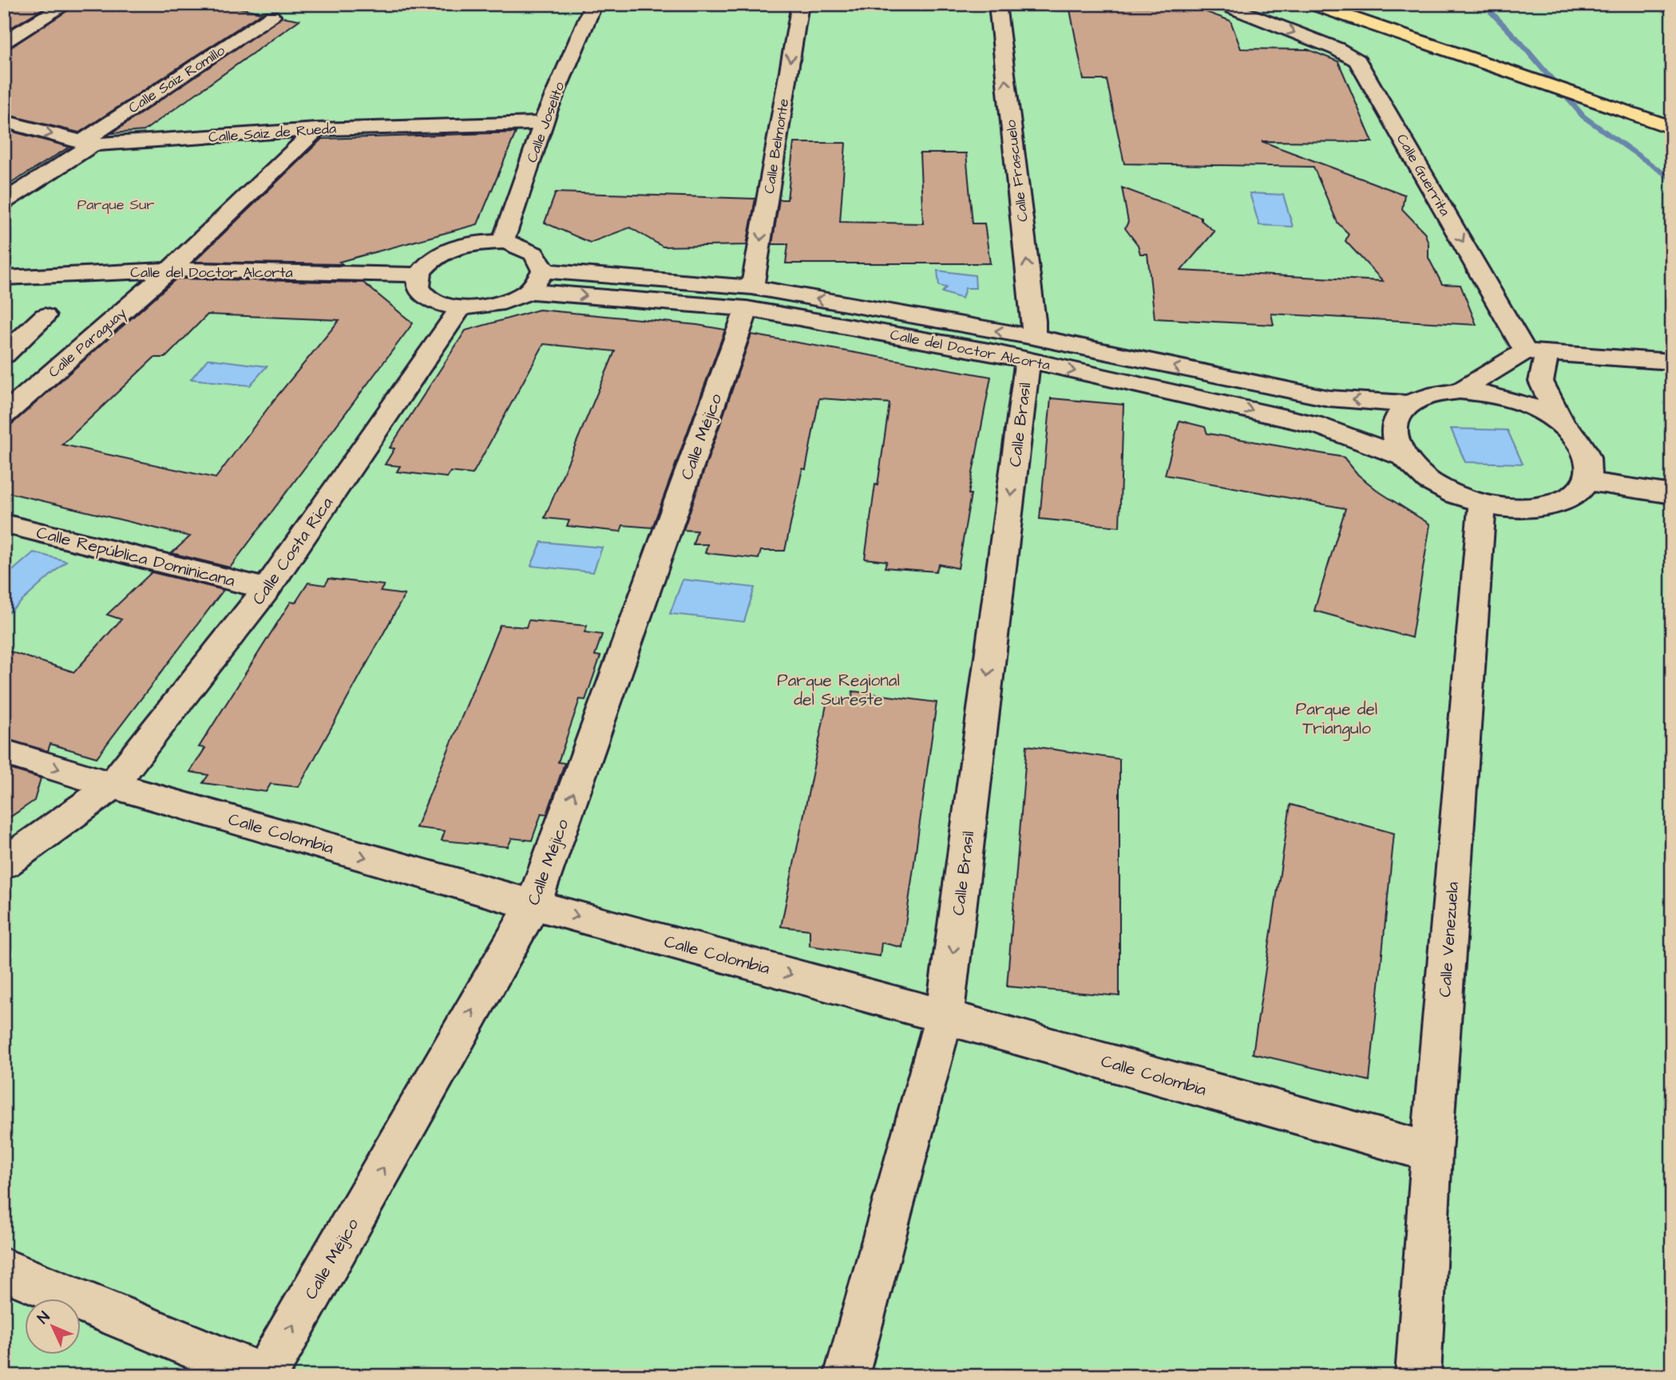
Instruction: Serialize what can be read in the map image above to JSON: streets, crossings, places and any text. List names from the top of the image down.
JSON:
{
  "streets": {
    "street": [
      "Calle Saiz Romillo",
      "Calle Joselito",
      "Calle Saiz de Rueda",
      "Calle Belmonte",
      "Calle Frascuelo",
      "Calle Guerrita",
      "Calle del Doctor Alcorta",
      "Calle Paraguay",
      "Calle Brasil",
      "Calle Méjico",
      "Calle Costa Rica",
      "Calle República Dominicana",
      "Calle Colombia",
      "Calle Venezuela"
    ]
  },
  "crossings": [
    ["Calle Saiz Romillo", "Calle Saiz de Rueda"],
    ["Calle Joselito", "Calle Saiz de Rueda"],
    ["Calle Saiz de Rueda", "Calle Paraguay"],
    ["Calle Belmonte", "Calle del Doctor Alcorta"],
    ["Calle Belmonte", "Calle Méjico"],
    ["Calle Frascuelo", "Calle del Doctor Alcorta"],
    ["Calle Frascuelo", "Calle Brasil"],
    ["Calle del Doctor Alcorta", "Calle Paraguay"],
    ["Calle del Doctor Alcorta", "Calle Brasil"],
    ["Calle del Doctor Alcorta", "Calle Méjico"],
    ["Calle del Doctor Alcorta", "Calle Venezuela"],
    ["Calle Brasil", "Calle Colombia"],
    ["Calle Méjico", "Calle Colombia"],
    ["Calle Costa Rica", "Calle República Dominicana"],
    ["Calle Costa Rica", "Calle Colombia"],
    ["Calle Colombia", "Calle Venezuela"]
  ],
  "one_way": [
    "Calle Belmonte",
    "Calle Frascuelo",
    "Calle Guerrita",
    "Calle Brasil",
    "Calle Méjico",
    "Calle Colombia"
  ],
  "parks": ["Parque Sur", "Parque Regional del Sureste", "Parque del Triangulo"],
  "north": "top left"
}
